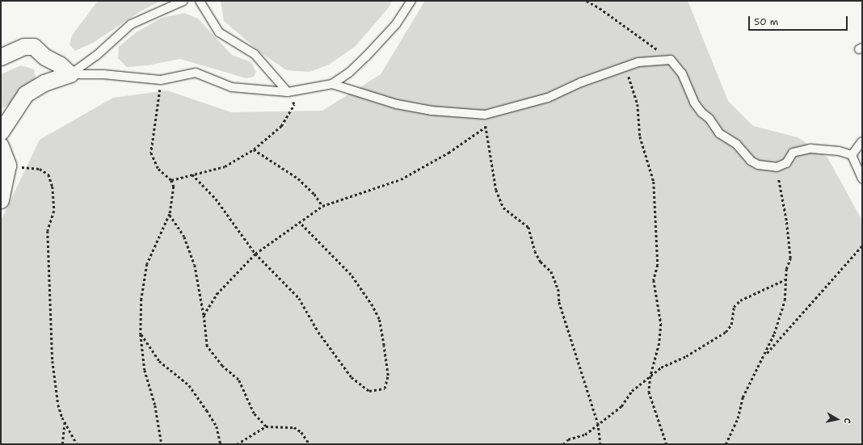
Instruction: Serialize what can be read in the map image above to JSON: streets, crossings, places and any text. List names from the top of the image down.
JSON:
{
  "scale_bar": "50 m",
  "north": "right"
}
